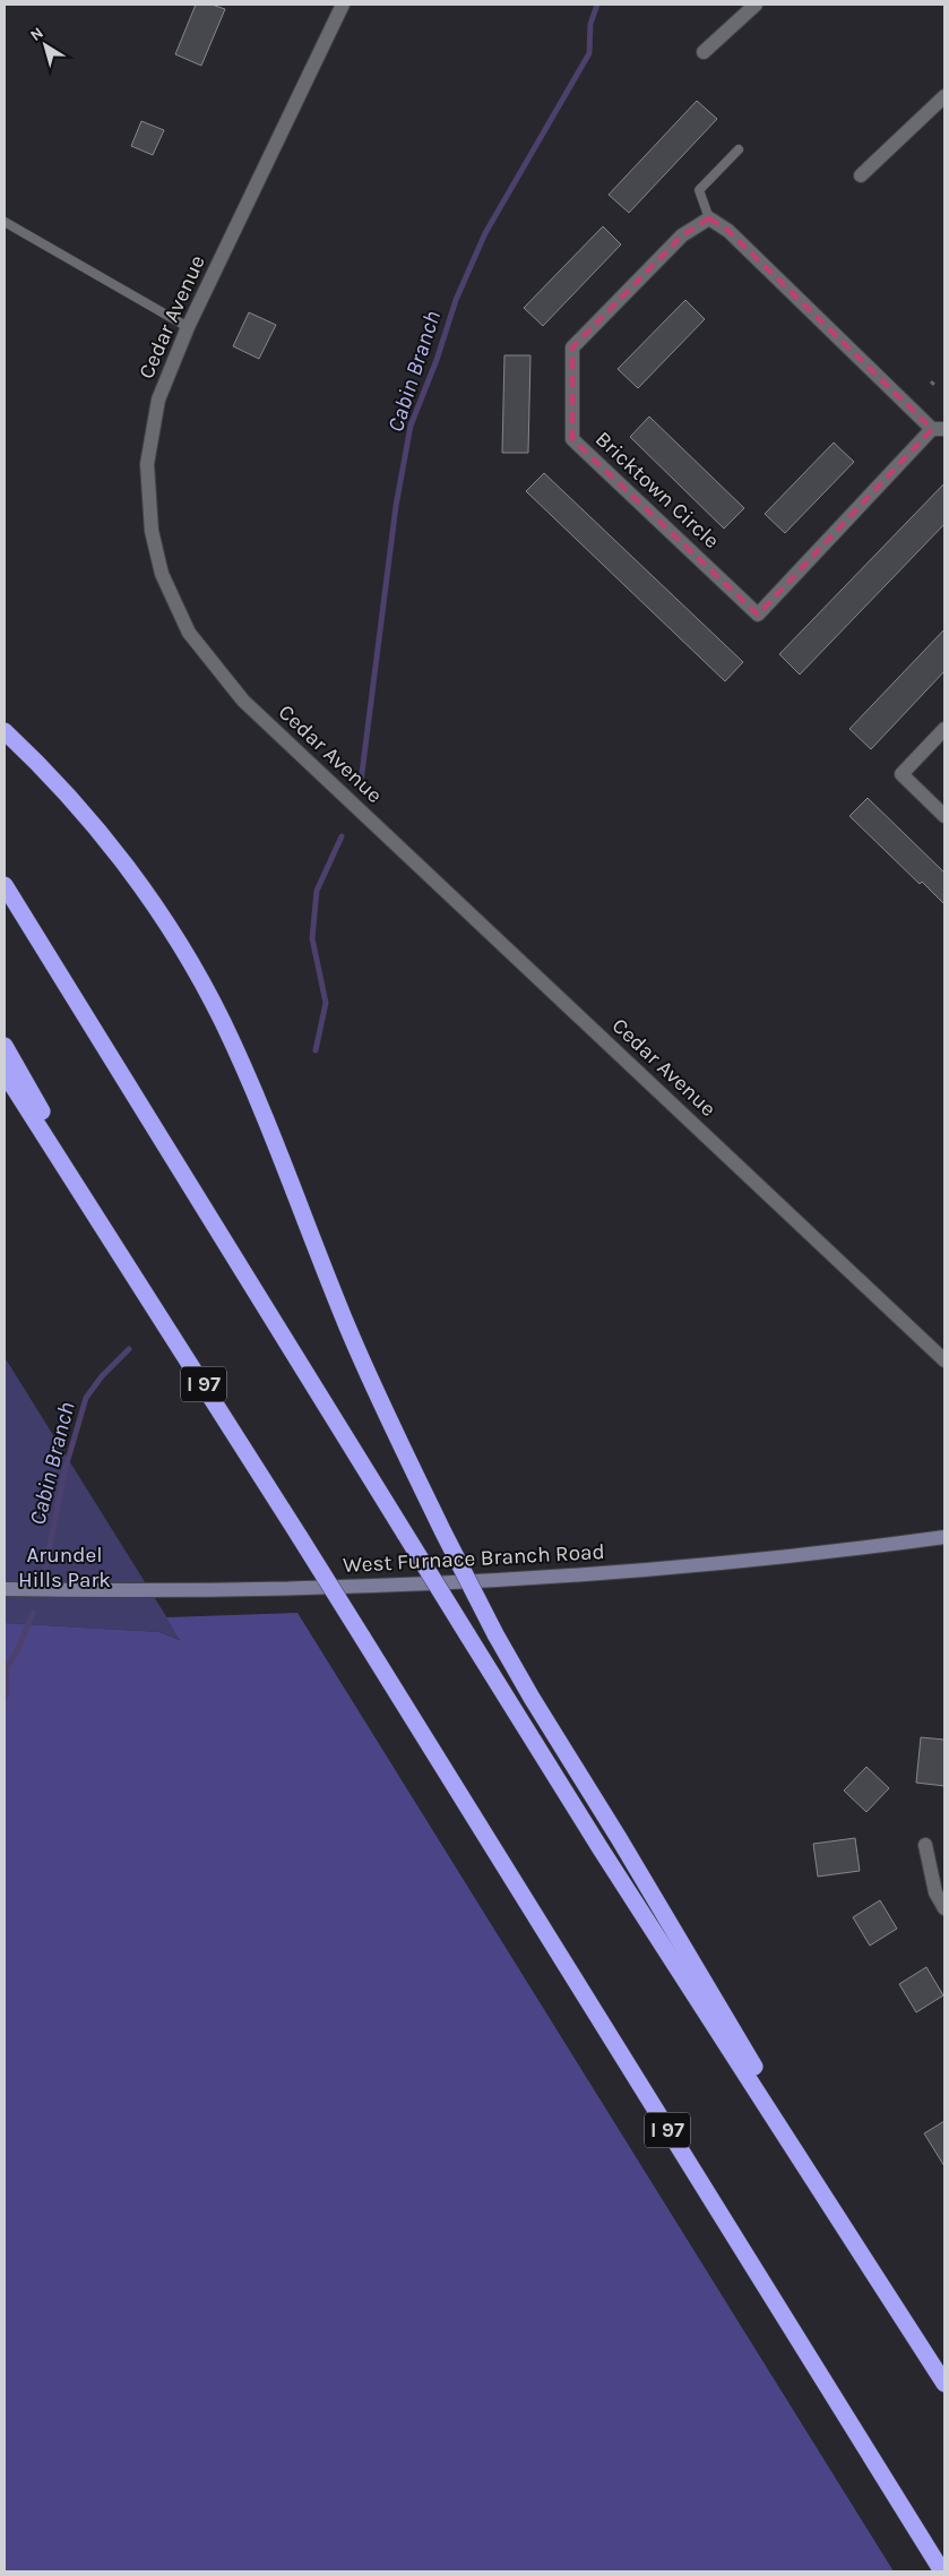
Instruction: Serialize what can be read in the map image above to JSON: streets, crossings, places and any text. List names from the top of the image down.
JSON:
{
  "streets": {
    "highway": ["I 97"],
    "main road": ["West Furnace Branch Road"],
    "street": ["Cedar Avenue", "Bricktown Circle"]
  },
  "water": ["Cabin Branch"],
  "parks": ["Arundel Hills Park"],
  "north": "top left"
}
